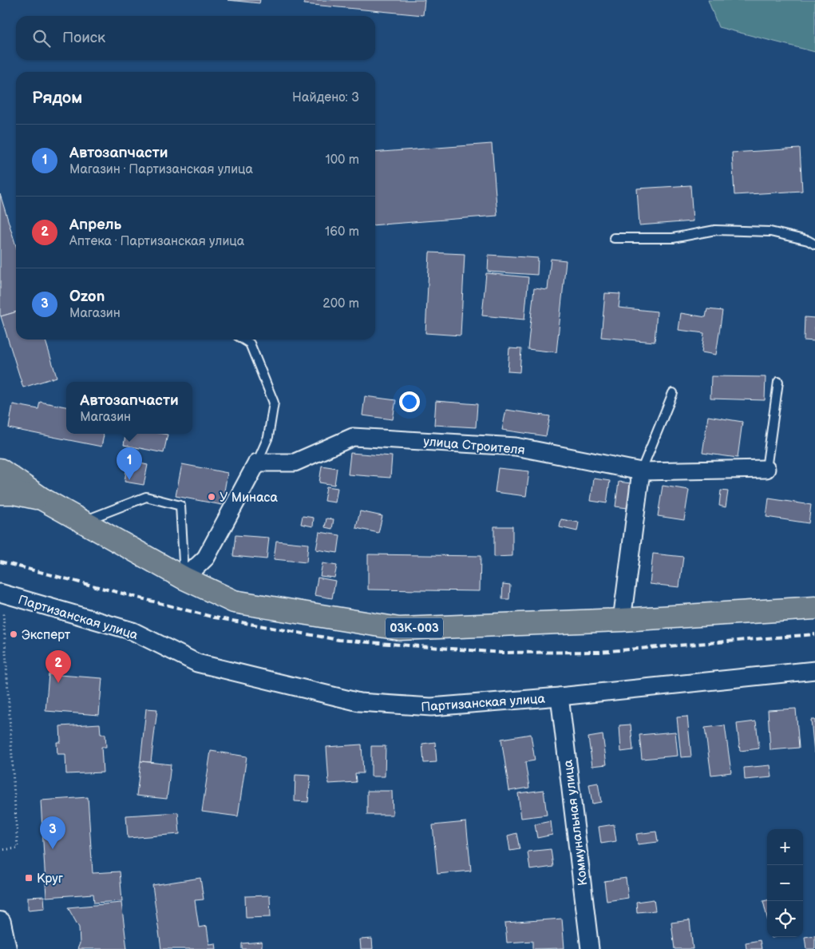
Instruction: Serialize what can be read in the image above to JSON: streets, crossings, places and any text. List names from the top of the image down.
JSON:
{
  "streets": {
    "main road": ["03К-003"],
    "street": ["улица Строителя", "Партизанская улица", "Коммунальная улица"]
  },
  "crossings": [
    ["Партизанская улица", "Коммунальная улица"]
  ],
  "places": {
    "other": ["У Минаса", "Эксперт"],
    "transit": ["Круг"]
  },
  "page": {
    "search": "Поиск",
    "heading": ["Рядом", "Найдено: 3"],
    "list": [
      {
        "mark": "1",
        "name": "Автозапчасти",
        "note": "Магазин · Партизанская улица",
        "value": "100 m"
      },
      {
        "mark": "2",
        "name": "Апрель",
        "note": "Аптека · Партизанская улица",
        "value": "160 m"
      },
      {
        "mark": "3",
        "name": "Ozon",
        "note": "Магазин",
        "value": "200 m"
      }
    ],
    "popup": ["Автозапчасти", "Магазин"],
    "pins": ["1", "2", "3"],
    "map_buttons": ["+", "−"]
  }
}
